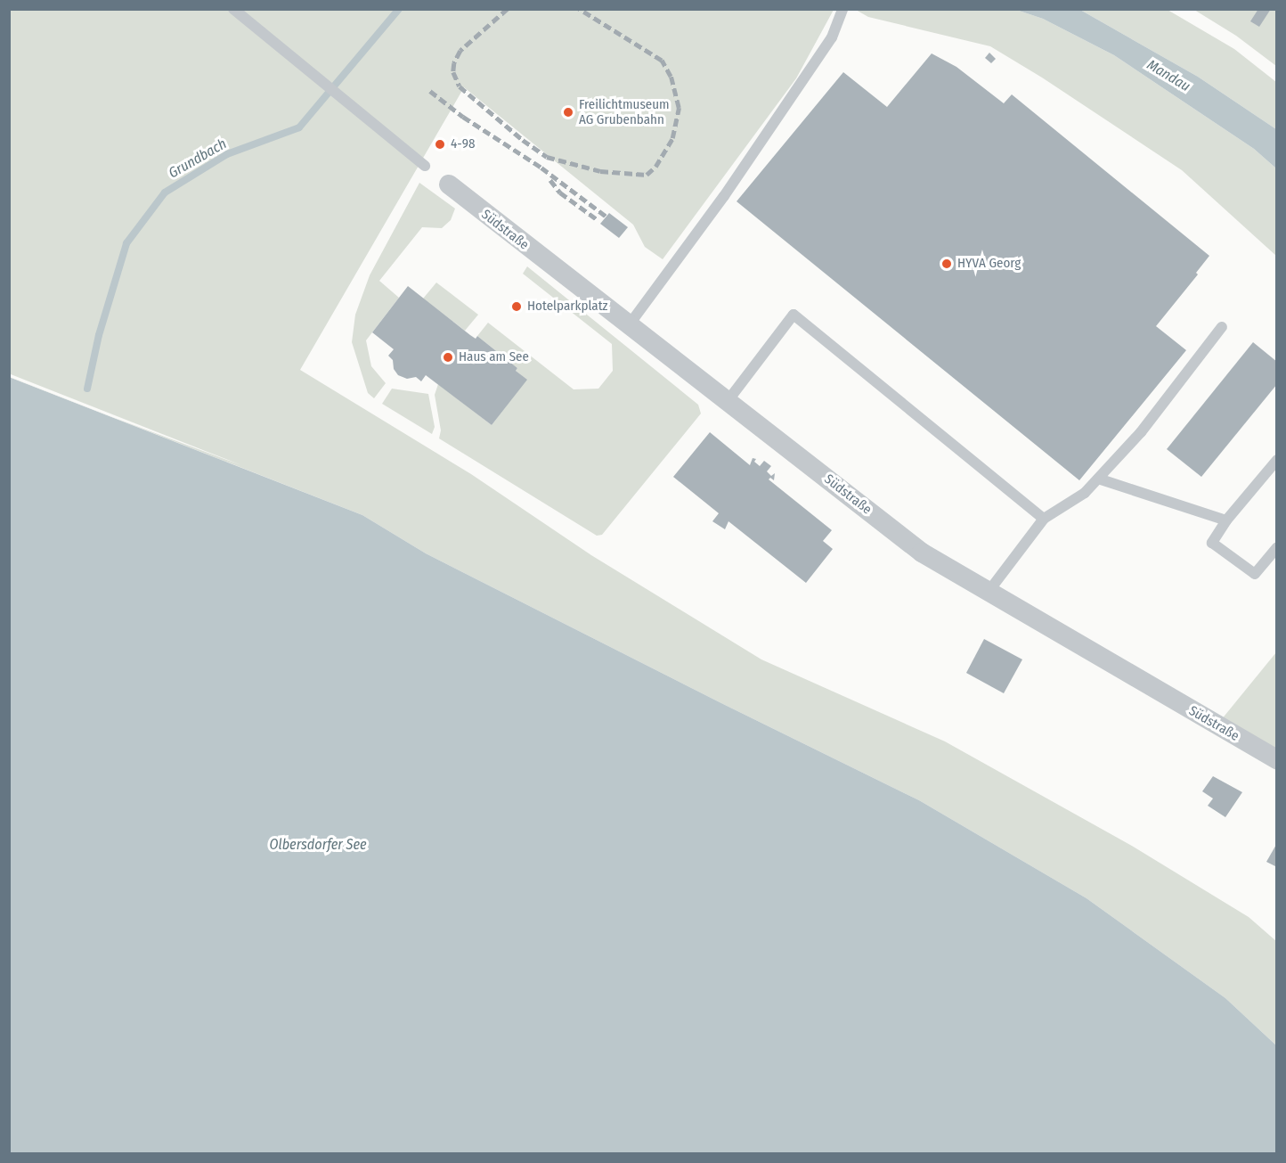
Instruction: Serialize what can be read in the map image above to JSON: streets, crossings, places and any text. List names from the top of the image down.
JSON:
{
  "streets": {
    "street": ["Südstraße"]
  },
  "water": ["Mandau", "Grundbach", "Olbersdorfer See"],
  "places": [
    "Freilichtmuseum AG Grubenbahn",
    "4-98",
    "HYVA Georg",
    "Hotelparkplatz",
    "Haus am See"
  ]
}
